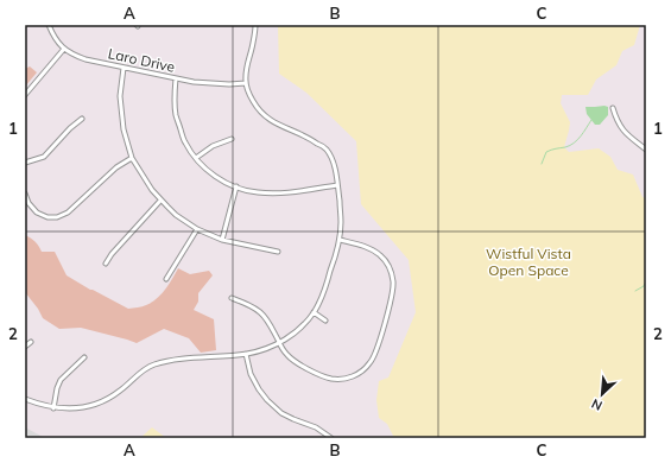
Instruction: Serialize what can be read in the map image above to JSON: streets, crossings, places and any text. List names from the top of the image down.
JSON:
{
  "streets": {
    "street": ["Laro Drive"]
  },
  "parks": ["Wistful Vista Open Space"],
  "north": "bottom left",
  "grid": {
    "columns": ["A", "B", "C"],
    "rows": ["1", "2"]
  }
}
